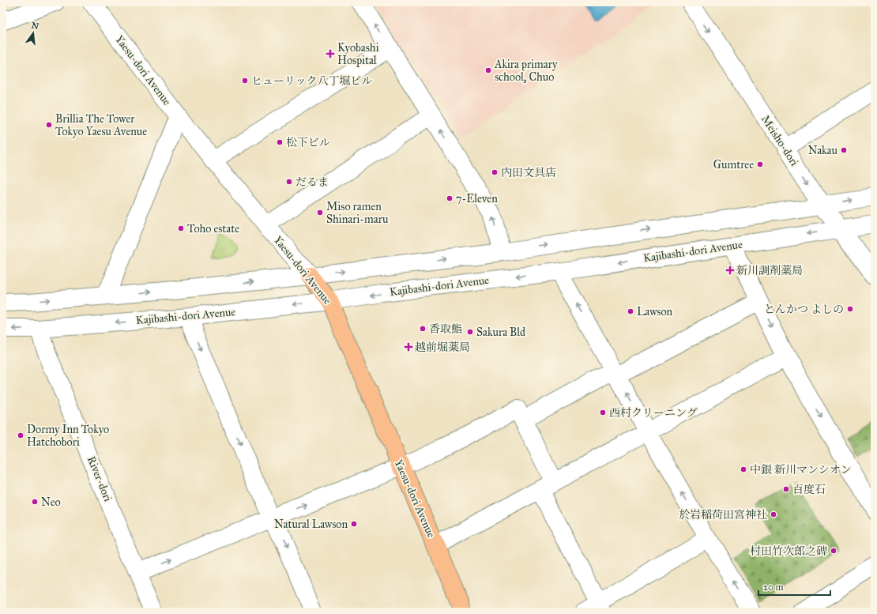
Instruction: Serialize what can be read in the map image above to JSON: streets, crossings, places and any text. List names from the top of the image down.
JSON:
{
  "streets": {
    "main road": ["Yaesu-dori Avenue"],
    "street": ["Meisho-dori", "Kajibashi-dori Avenue", "River-dori"]
  },
  "crossings": [
    ["Yaesu-dori Avenue", "Kajibashi-dori Avenue"],
    ["Meisho-dori", "Kajibashi-dori Avenue"],
    ["Kajibashi-dori Avenue", "River-dori"]
  ],
  "one_way": ["Meisho-dori"],
  "places": {
    "health": ["Kyobashi Hospital", "新川調剤薬局", "越前堀薬局"],
    "other": [
      "Akira primary school, Chuo",
      "ヒューリック八丁堀ビル",
      "Brillia The Tower Tokyo Yaesu Avenue",
      "松下ビル",
      "Nakau",
      "Gumtree",
      "内田文具店",
      "だるま",
      "7-Eleven",
      "Miso ramen Shinari-maru",
      "Toho estate",
      "とんかつ よしの",
      "Lawson",
      "香取鮨",
      "Sakura Bld",
      "西村クリーニング",
      "Dormy Inn Tokyo Hatchobori",
      "中銀 新川マンシオン",
      "百度石",
      "Neo",
      "於岩稲荷田宮神社",
      "Natural Lawson",
      "村田竹次郎之碑"
    ]
  },
  "scale_bar": "20 m",
  "north": "top"
}
